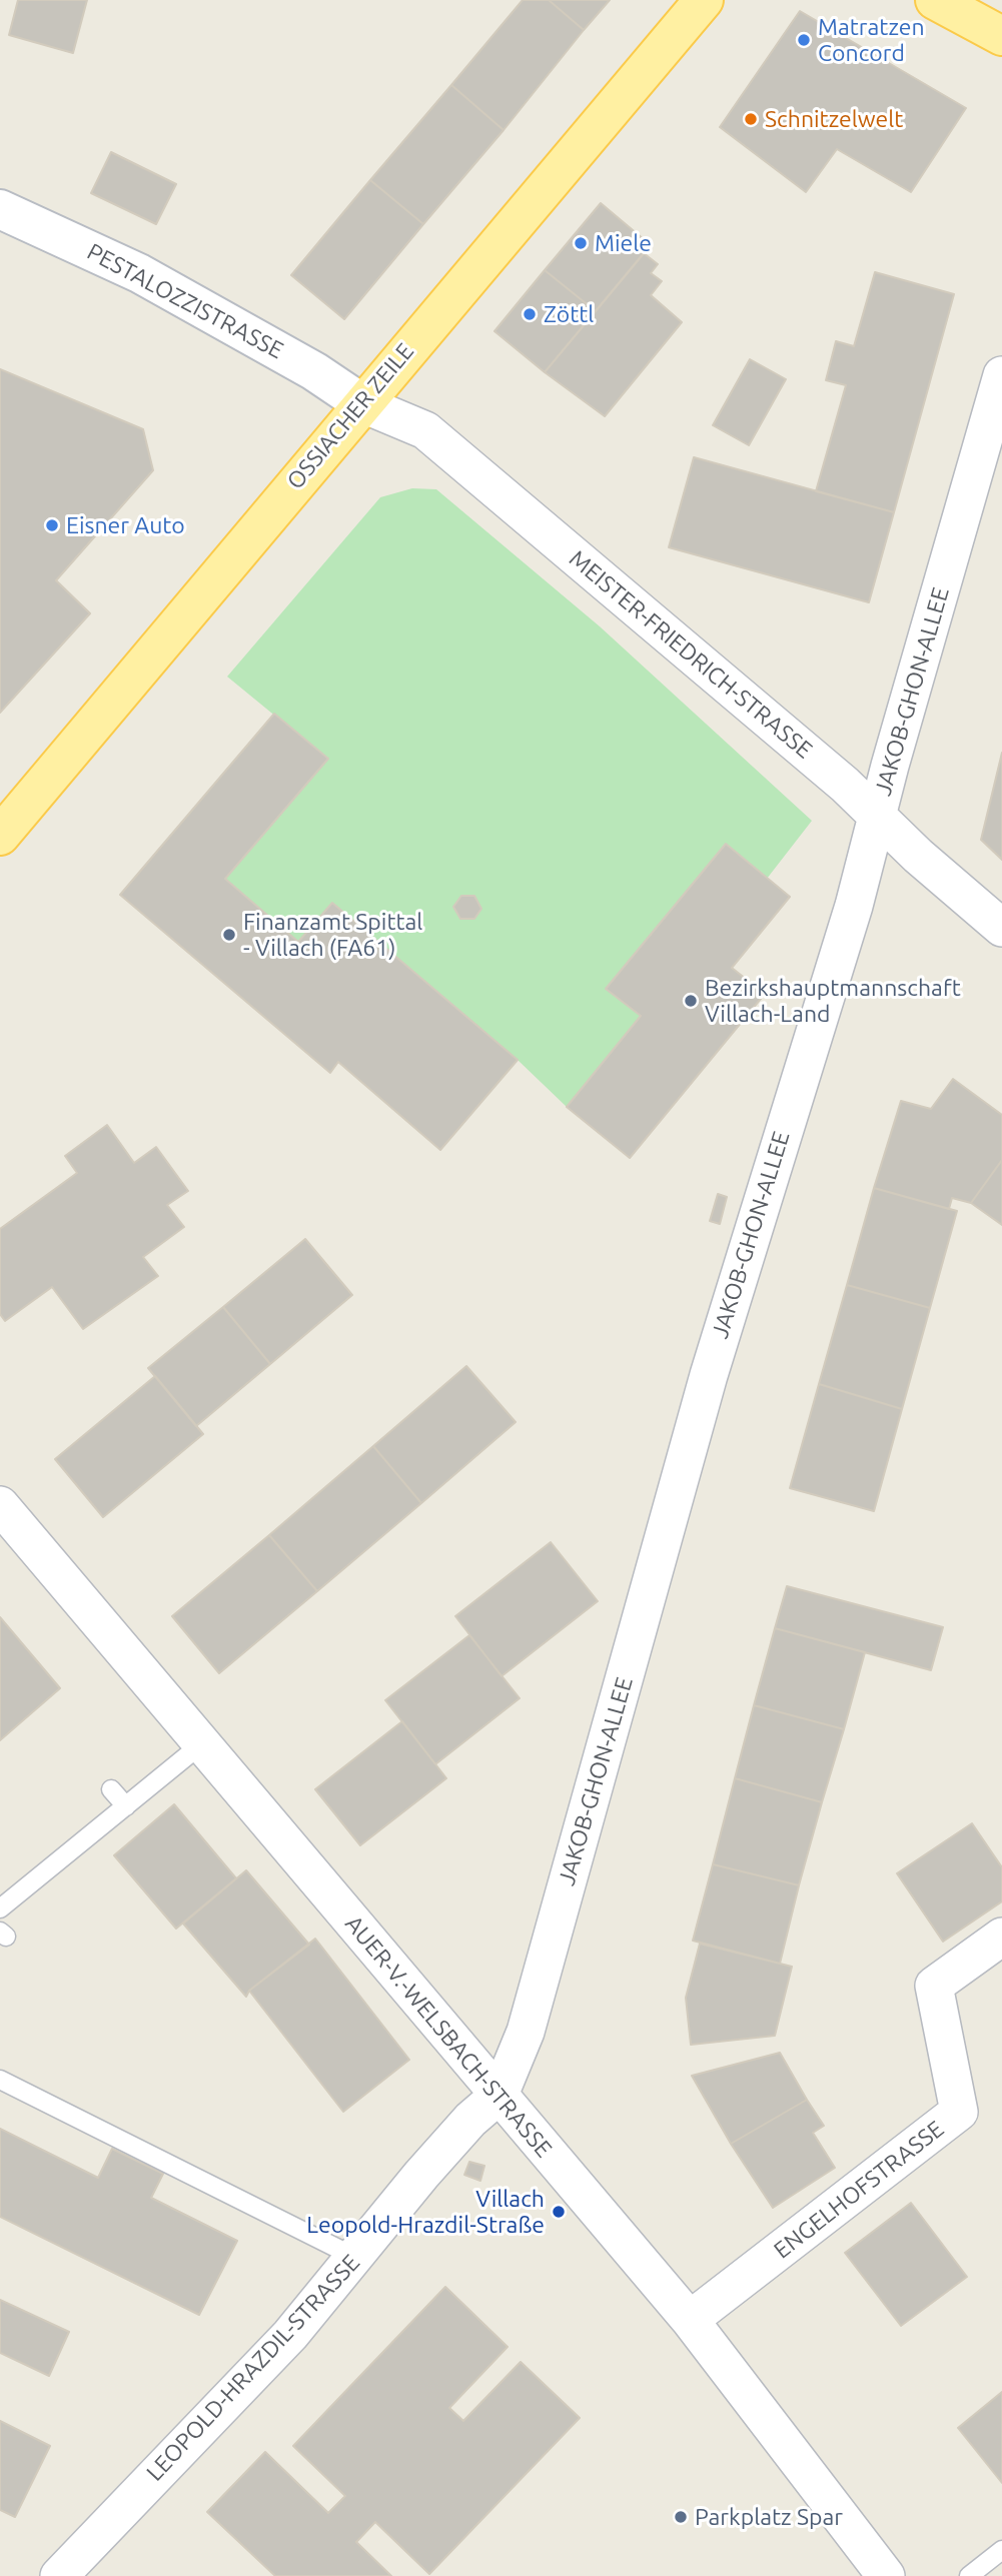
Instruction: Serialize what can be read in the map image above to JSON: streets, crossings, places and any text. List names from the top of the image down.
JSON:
{
  "streets": {
    "main road": ["PESTALOZZISTRASSE", "OSSIACHER ZEILE"],
    "street": [
      "MEISTER-FRIEDRICH-STRASSE",
      "JAKOB-GHON-ALLEE",
      "AUER-V.-WELSBACH-STRASSE",
      "ENGELHOFSTRASSE",
      "LEOPOLD-HRAZDIL-STRASSE"
    ]
  },
  "crossings": [
    ["PESTALOZZISTRASSE", "OSSIACHER ZEILE"],
    ["PESTALOZZISTRASSE", "MEISTER-FRIEDRICH-STRASSE"],
    ["OSSIACHER ZEILE", "MEISTER-FRIEDRICH-STRASSE"],
    ["MEISTER-FRIEDRICH-STRASSE", "JAKOB-GHON-ALLEE"],
    ["JAKOB-GHON-ALLEE", "AUER-V.-WELSBACH-STRASSE"],
    ["JAKOB-GHON-ALLEE", "LEOPOLD-HRAZDIL-STRASSE"],
    ["AUER-V.-WELSBACH-STRASSE", "ENGELHOFSTRASSE"],
    ["AUER-V.-WELSBACH-STRASSE", "LEOPOLD-HRAZDIL-STRASSE"]
  ],
  "places": [
    "Matratzen Concord",
    "Schnitzelwelt",
    "Miele",
    "Zöttl",
    "Eisner Auto",
    "Finanzamt Spittal - Villach (FA61)",
    "Bezirkshauptmannschaft Villach-Land",
    "Villach Leopold-Hrazdil-Straße",
    "Parkplatz Spar"
  ]
}
